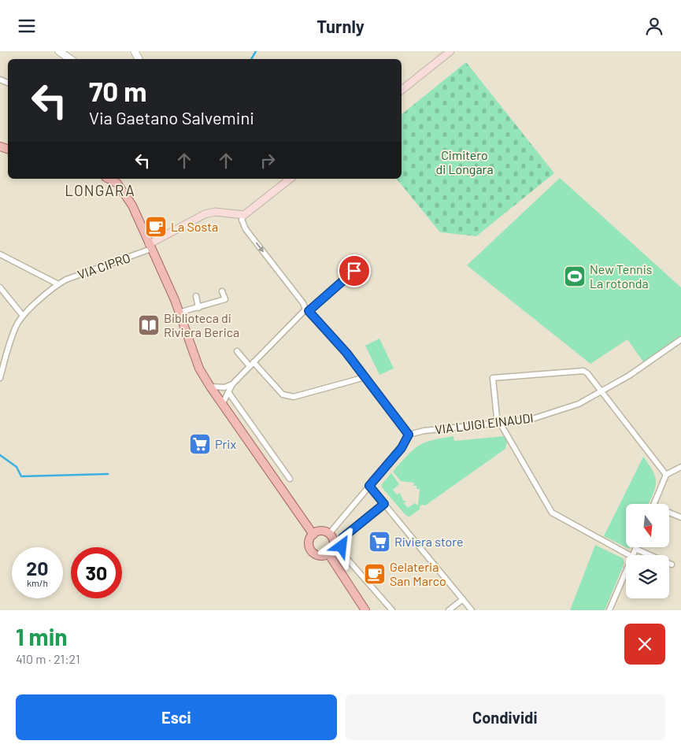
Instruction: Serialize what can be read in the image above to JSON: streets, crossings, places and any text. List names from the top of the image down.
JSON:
{
  "streets": {
    "street": ["VIA CIPRO", "VIA LUIGI EINAUDI"]
  },
  "districts": ["LONGARA"],
  "parks": ["Cimitero di Longara"],
  "places": {
    "cafe": ["La Sosta", "Gelateria San Marco"],
    "sports": ["New Tennis La rotonda"],
    "library": ["Biblioteca di Riviera Berica"],
    "supermarket": ["Prix", "Riviera store"]
  },
  "north": "bottom",
  "page": {
    "header": "Turnly",
    "turn": ["70 m", "Via Gaetano Salvemini"],
    "speed": "20 km/h",
    "limit": "30",
    "heading": ["1 min", "410 m · 21:21"],
    "buttons": ["Esci", "Condividi"]
  }
}
